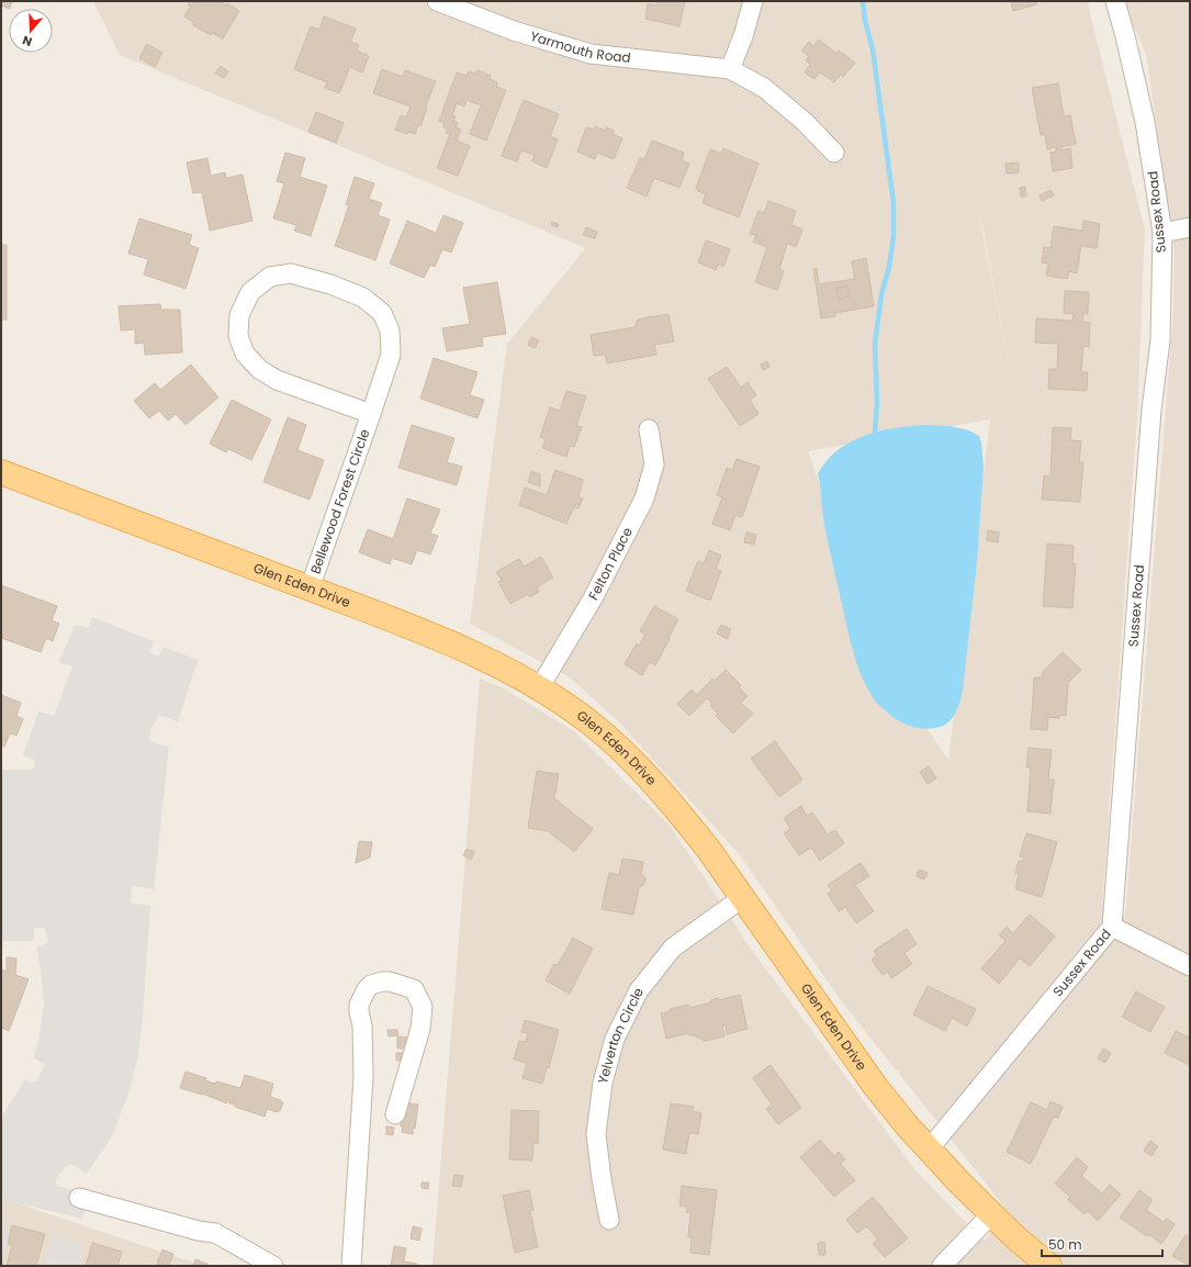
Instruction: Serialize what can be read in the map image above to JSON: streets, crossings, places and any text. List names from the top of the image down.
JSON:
{
  "streets": {
    "main road": ["Glen Eden Drive"],
    "street": [
      "Yarmouth Road",
      "Sussex Road",
      "Bellewood Forest Circle",
      "Felton Place",
      "Yelverton Circle"
    ]
  },
  "crossings": [
    ["Sussex Road", "Glen Eden Drive"],
    ["Bellewood Forest Circle", "Glen Eden Drive"],
    ["Felton Place", "Glen Eden Drive"],
    ["Glen Eden Drive", "Yelverton Circle"]
  ],
  "scale_bar": "50 m",
  "north": "bottom"
}
